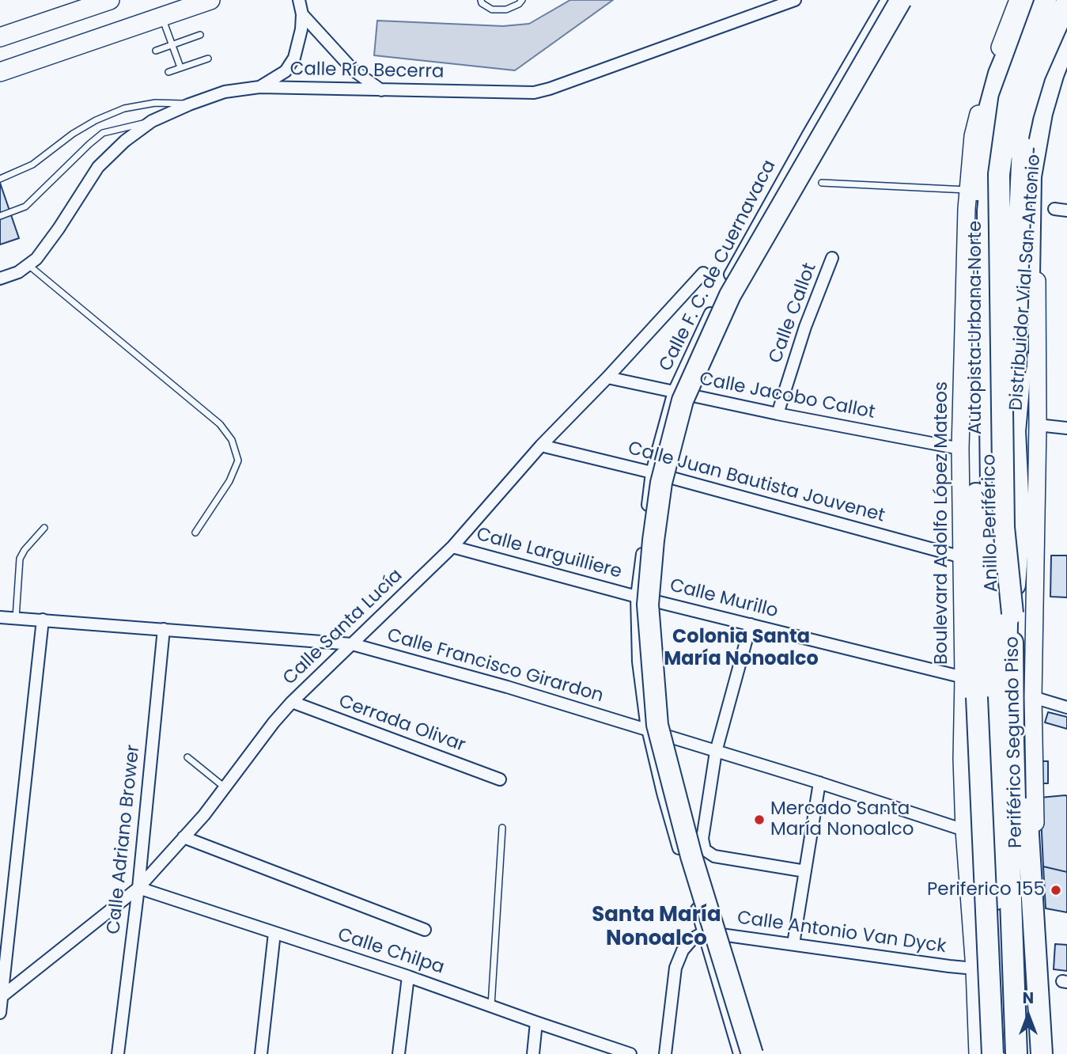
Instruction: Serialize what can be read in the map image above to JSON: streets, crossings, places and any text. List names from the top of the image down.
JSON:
{
  "streets": {
    "highway": [
      "Distribuidor Vial San Antonio",
      "Autopista Urbana Norte",
      "Anillo Periférico",
      "Periférico Segundo Piso"
    ],
    "main road": ["Boulevard Adolfo López Mateos"],
    "street": [
      "Calle Río Becerra",
      "Calle F. C. de Cuernavaca",
      "Calle Callot",
      "Calle Jacobo Callot",
      "Calle Juan Bautista Jouvenet",
      "Calle Larguilliere",
      "Calle Murillo",
      "Calle Santa Lucía",
      "Calle Francisco Girardon",
      "Cerrada Olivar",
      "Calle Adriano Brower",
      "Calle Antonio Van Dyck",
      "Calle Chilpa"
    ]
  },
  "crossings": [
    ["Calle F. C. de Cuernavaca", "Calle Jacobo Callot"],
    ["Calle F. C. de Cuernavaca", "Calle Juan Bautista Jouvenet"],
    ["Calle F. C. de Cuernavaca", "Calle Larguilliere"],
    ["Calle F. C. de Cuernavaca", "Calle Murillo"],
    ["Calle F. C. de Cuernavaca", "Calle Francisco Girardon"],
    ["Calle F. C. de Cuernavaca", "Calle Antonio Van Dyck"],
    ["Distribuidor Vial San Antonio", "Autopista Urbana Norte"],
    ["Distribuidor Vial San Antonio", "Periférico Segundo Piso"],
    ["Calle Callot", "Calle Jacobo Callot"],
    ["Autopista Urbana Norte", "Boulevard Adolfo López Mateos"],
    ["Autopista Urbana Norte", "Periférico Segundo Piso"],
    ["Calle Jacobo Callot", "Boulevard Adolfo López Mateos"],
    ["Calle Jacobo Callot", "Calle Santa Lucía"],
    ["Calle Juan Bautista Jouvenet", "Boulevard Adolfo López Mateos"],
    ["Calle Juan Bautista Jouvenet", "Calle Santa Lucía"],
    ["Boulevard Adolfo López Mateos", "Calle Murillo"],
    ["Boulevard Adolfo López Mateos", "Calle Francisco Girardon"],
    ["Boulevard Adolfo López Mateos", "Calle Antonio Van Dyck"],
    ["Calle Larguilliere", "Calle Murillo"],
    ["Calle Larguilliere", "Calle Santa Lucía"],
    ["Calle Santa Lucía", "Calle Francisco Girardon"],
    ["Calle Santa Lucía", "Cerrada Olivar"],
    ["Calle Santa Lucía", "Calle Adriano Brower"],
    ["Calle Santa Lucía", "Calle Chilpa"],
    ["Calle Francisco Girardon", "Calle Adriano Brower"],
    ["Calle Adriano Brower", "Calle Chilpa"]
  ],
  "districts": ["Colonia Santa María Nonoalco", "Santa María Nonoalco"],
  "places": ["Mercado Santa María Nonoalco", "Periferico 155"],
  "north": "top"
}
